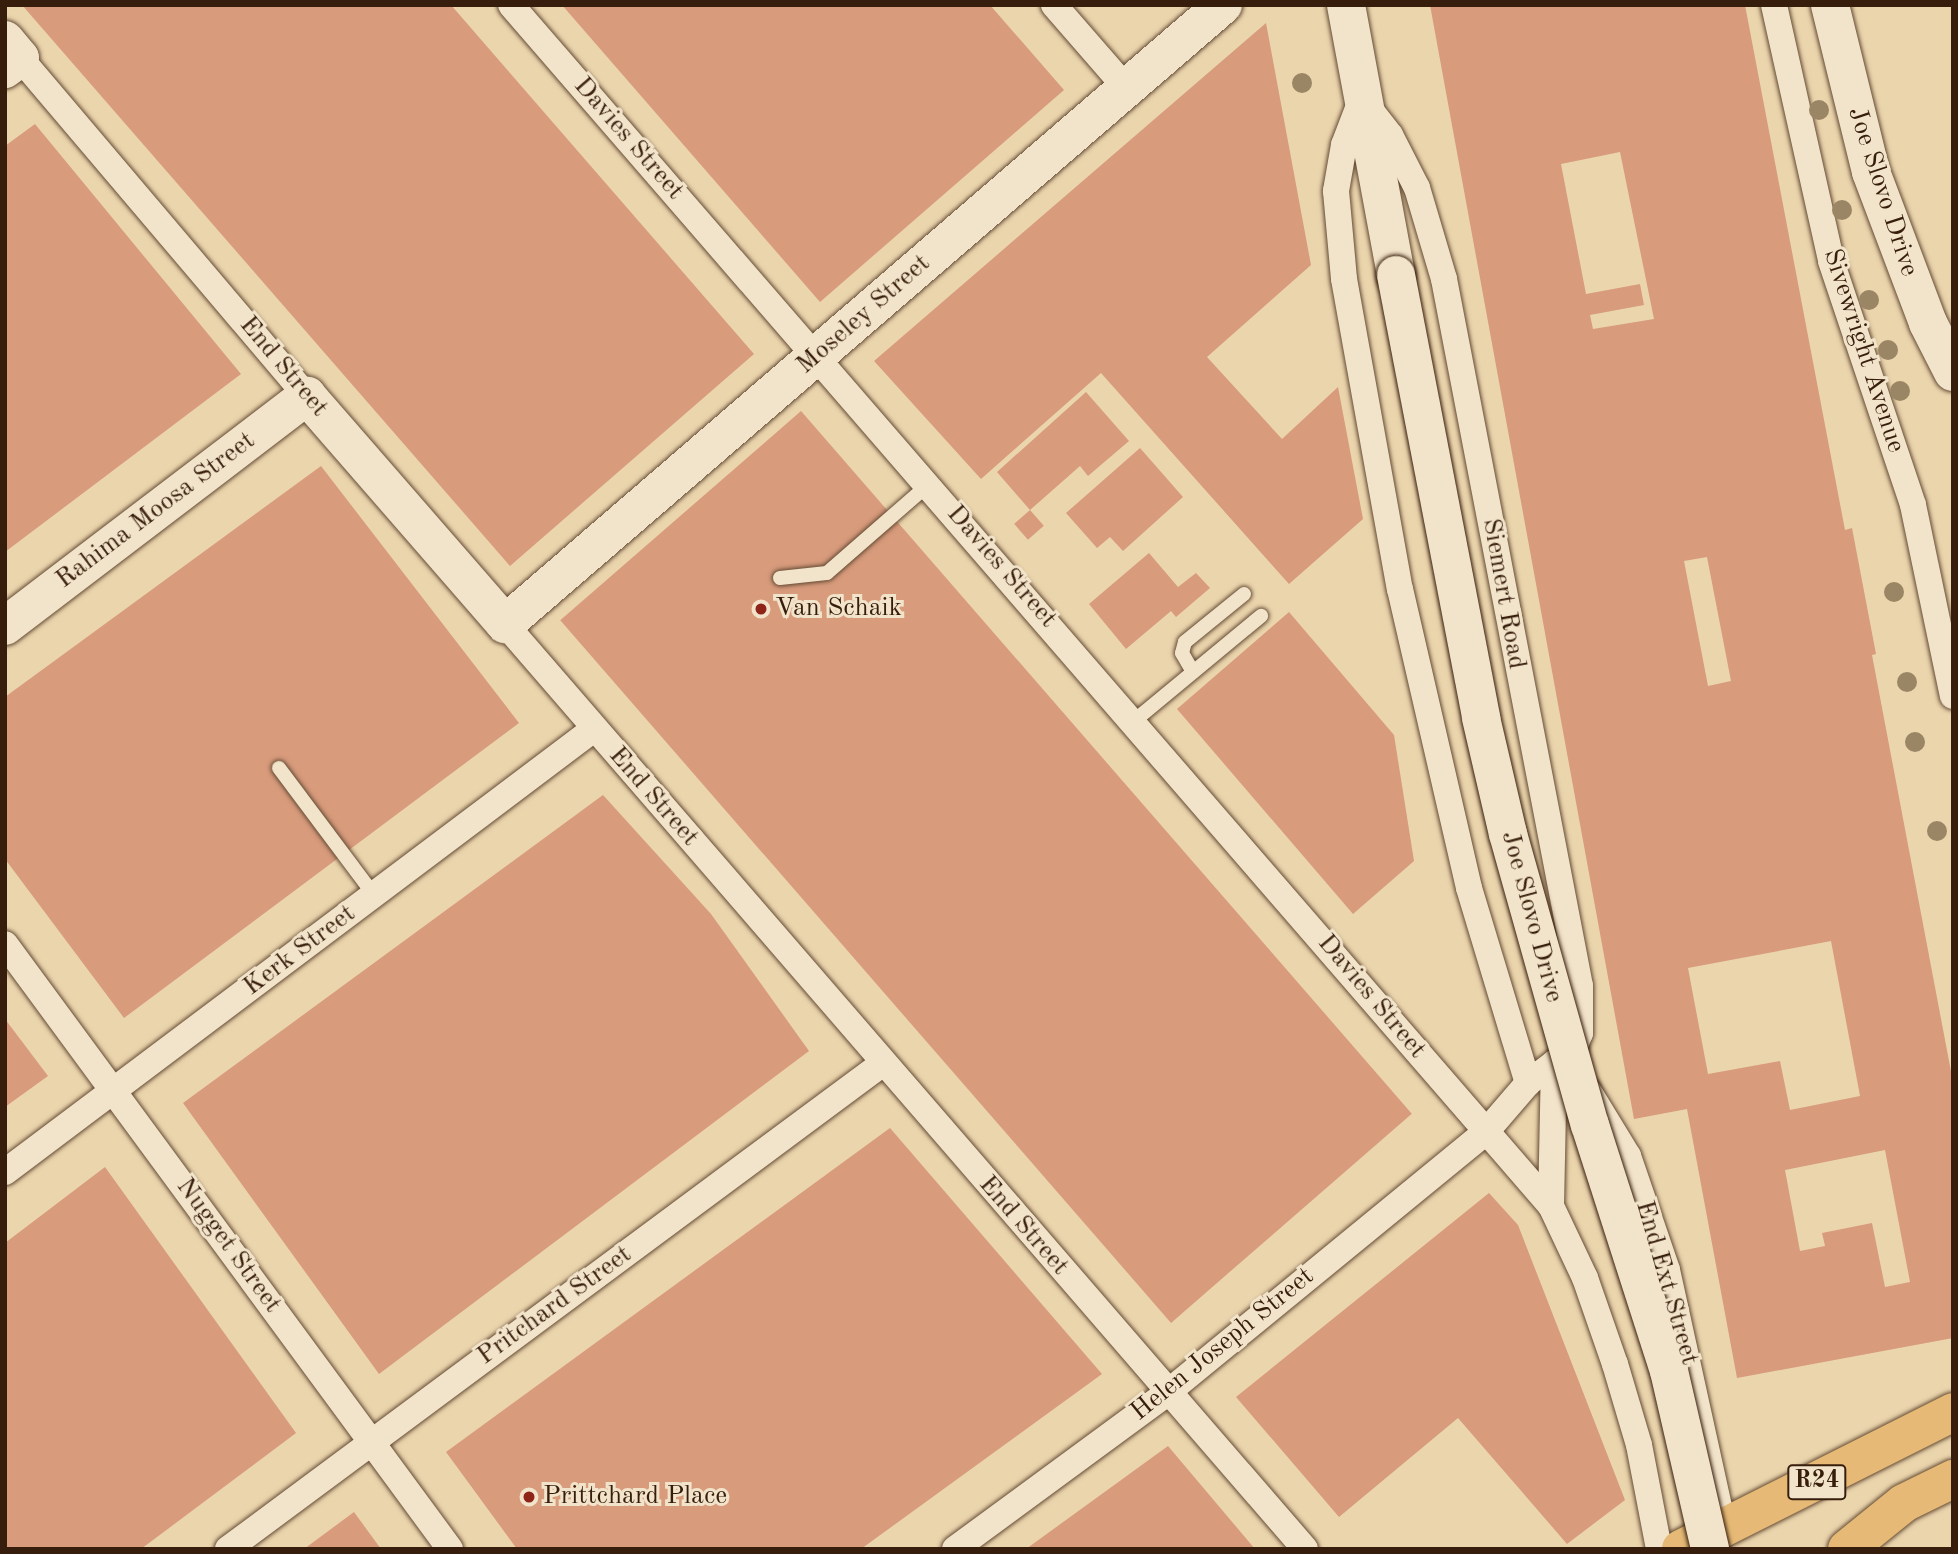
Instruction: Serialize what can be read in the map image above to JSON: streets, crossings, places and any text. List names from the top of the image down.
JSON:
{
  "streets": {
    "main road": [
      "Joe Slovo Drive",
      "Moseley Street",
      "End Street",
      "Rahima Moosa Street",
      "Siemert Road",
      "R24"
    ],
    "street": [
      "Davies Street",
      "Sivewright Avenue",
      "Kerk Street",
      "Nugget Street",
      "End Ext Street",
      "Pritchard Street",
      "Helen Joseph Street"
    ]
  },
  "crossings": [
    ["Davies Street", "Moseley Street"],
    ["Davies Street", "Siemert Road"],
    ["Davies Street", "Helen Joseph Street"],
    ["Joe Slovo Drive", "Siemert Road"],
    ["Joe Slovo Drive", "End Ext Street"],
    ["Joe Slovo Drive", "R24"],
    ["Moseley Street", "End Street"],
    ["End Street", "Rahima Moosa Street"],
    ["End Street", "Kerk Street"],
    ["End Street", "Pritchard Street"],
    ["End Street", "Helen Joseph Street"],
    ["Siemert Road", "End Ext Street"],
    ["Siemert Road", "Helen Joseph Street"],
    ["Kerk Street", "Nugget Street"],
    ["Nugget Street", "Pritchard Street"],
    ["End Ext Street", "R24"]
  ],
  "places": ["Van Schaik", "Prittchard Place"]
}
